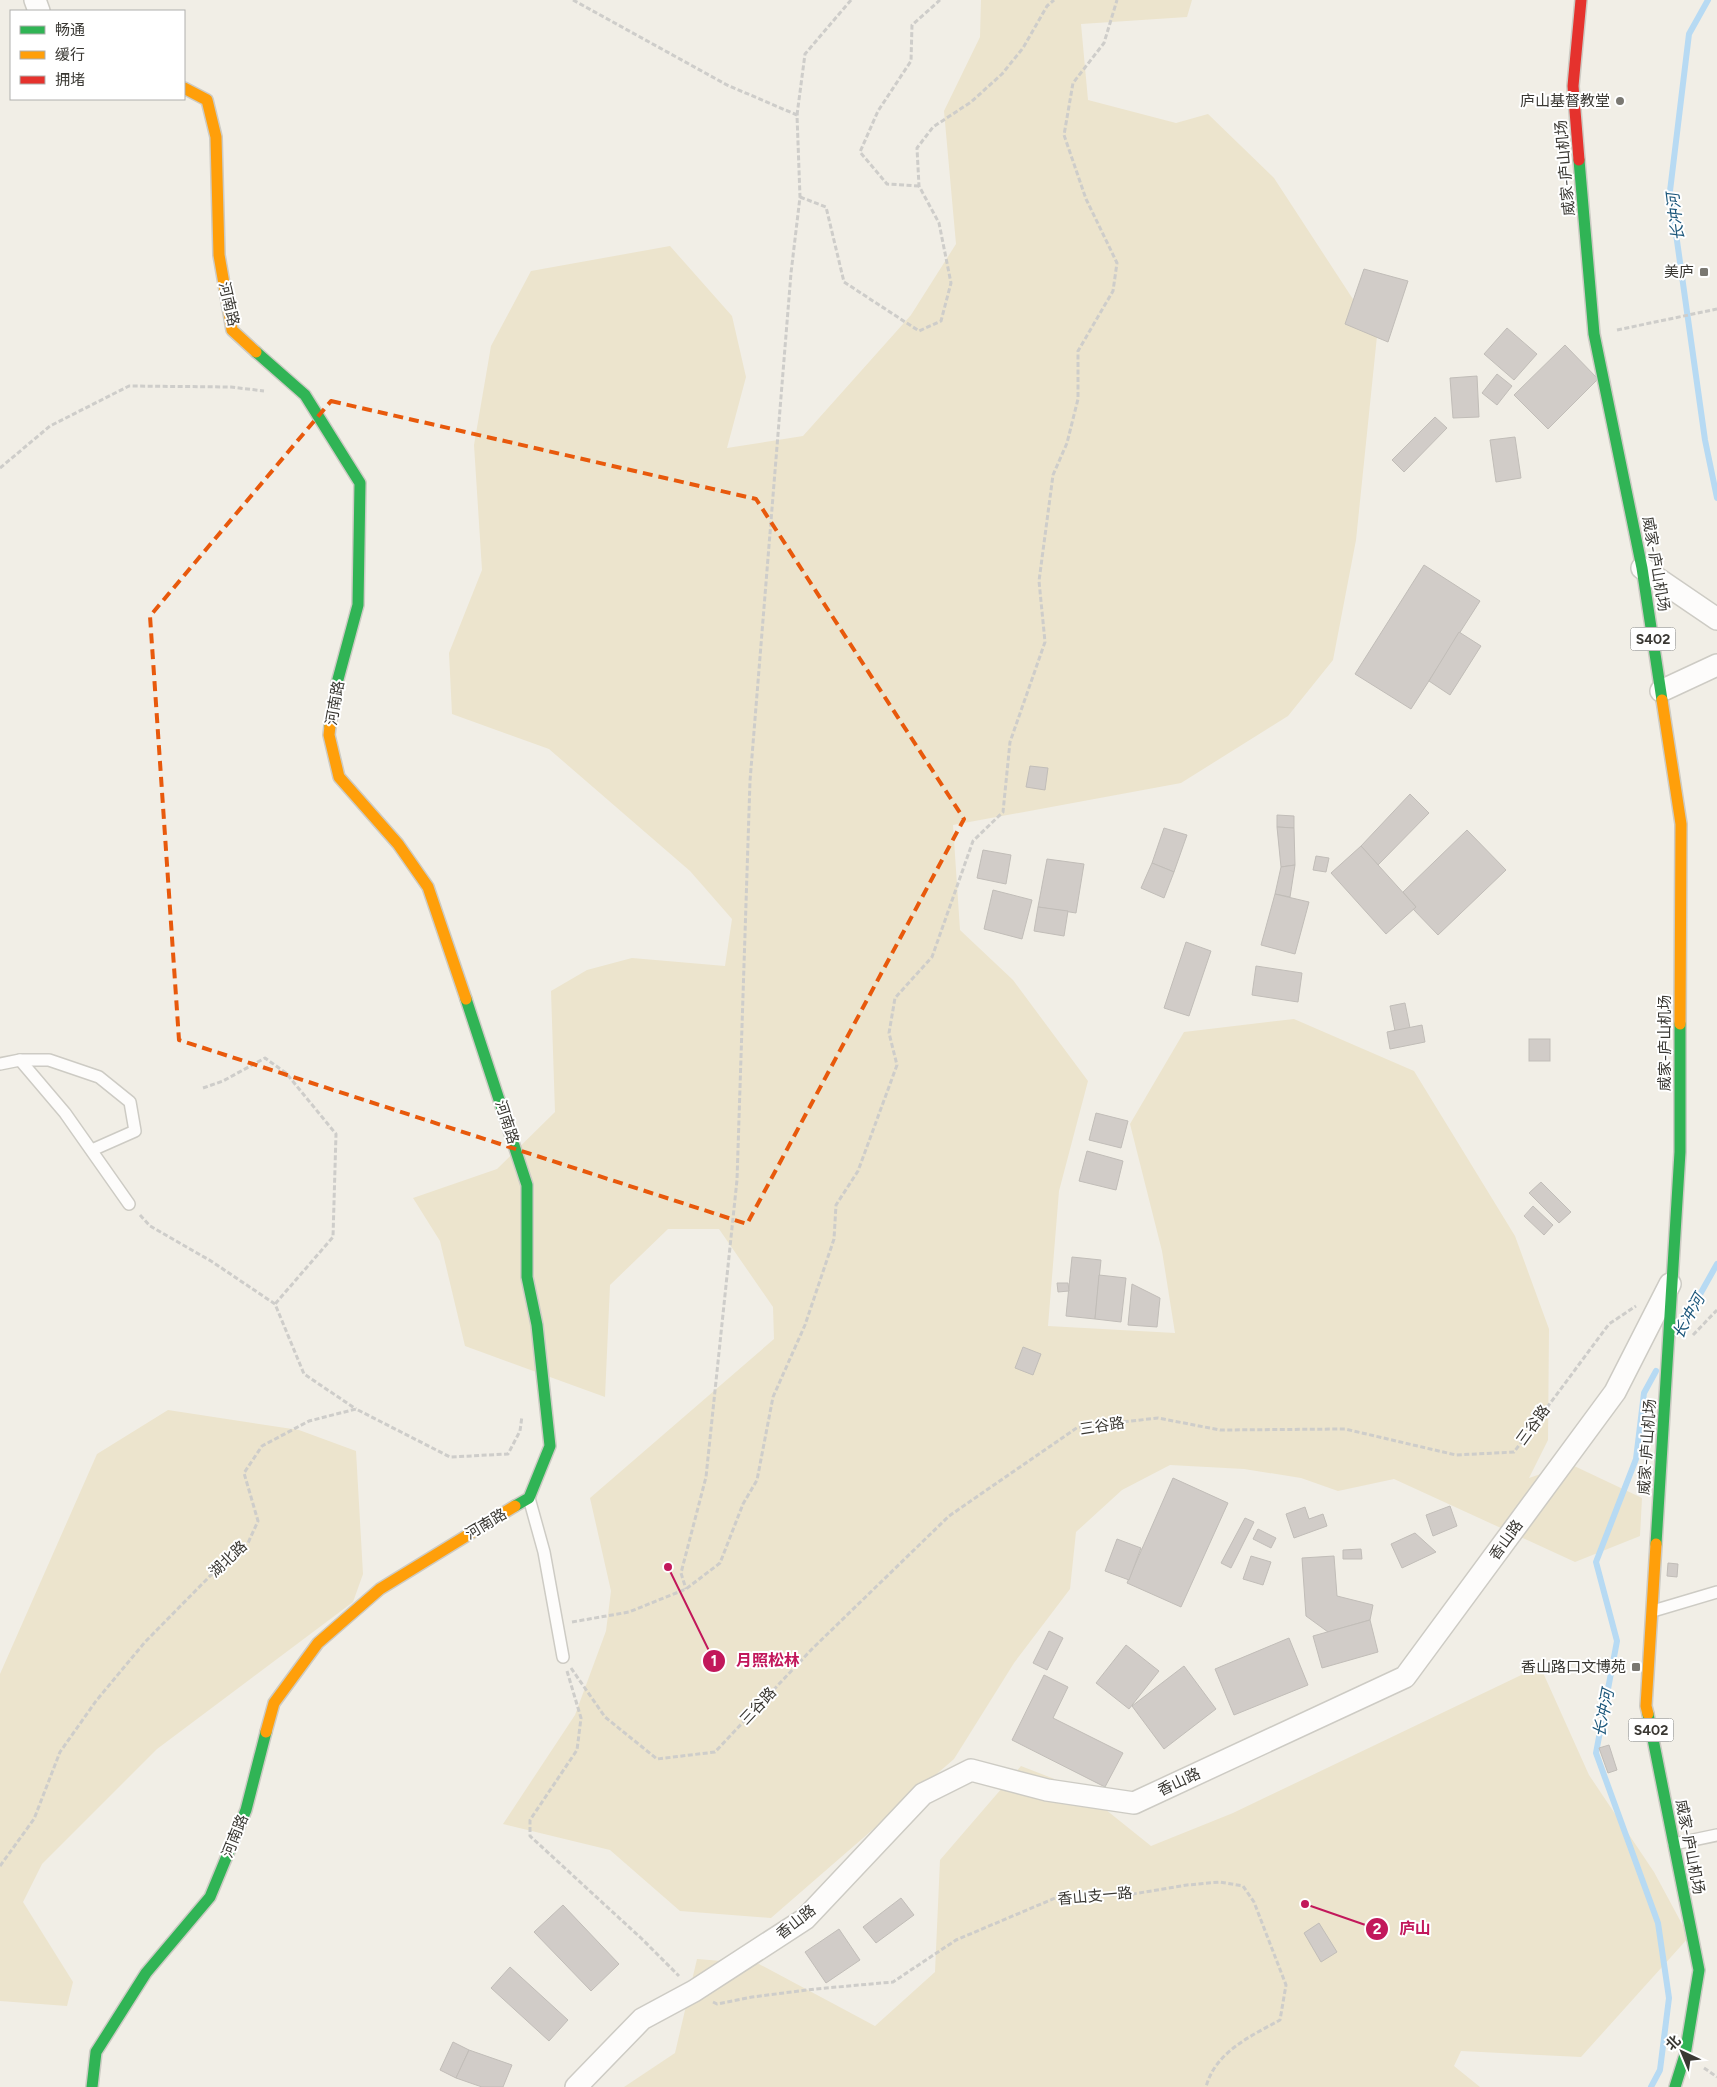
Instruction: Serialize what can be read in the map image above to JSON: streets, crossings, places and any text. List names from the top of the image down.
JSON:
{
  "streets": {
    "street": [
      "威家-庐山机场",
      "河南路",
      "S402",
      "香山路"
    ],
    "path": ["三谷路", "湖北路", "香山支一路"]
  },
  "crossings": [
    ["威家-庐山机场", "香山路"],
    ["香山路", "香山支一路"]
  ],
  "water": ["长冲河"],
  "places": {
    "other": ["庐山基督教堂", "月照松林", "庐山"],
    "transit": ["美庐", "香山路口文博苑"]
  },
  "legend": ["畅通", "缓行", "拥堵"],
  "north": "top left"
}
